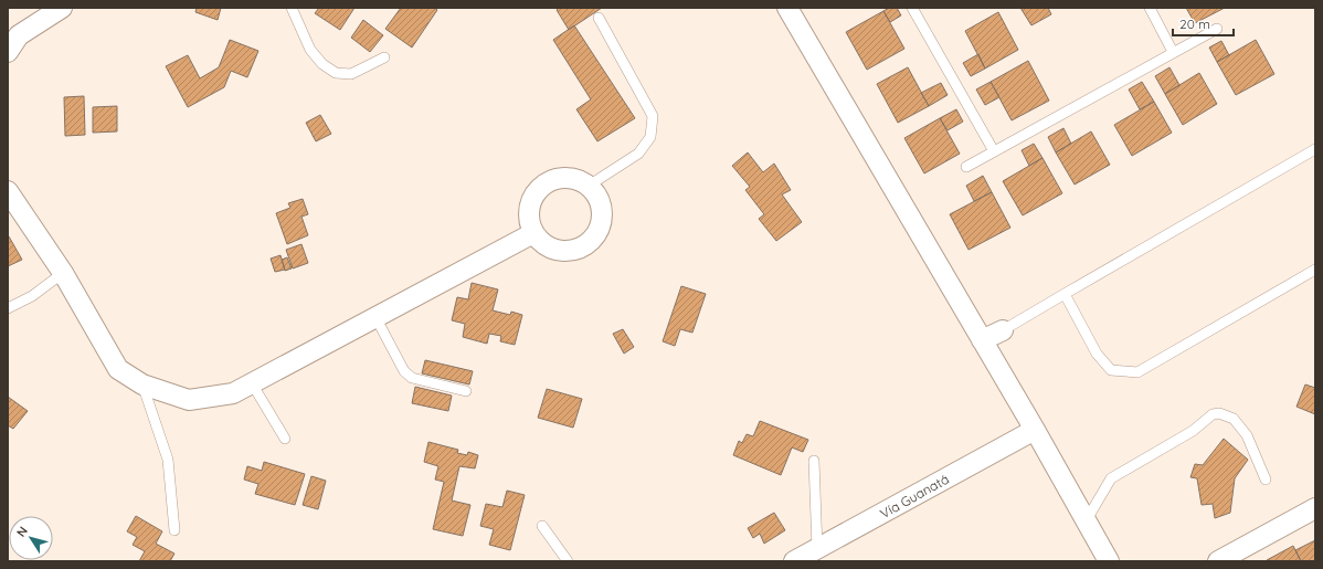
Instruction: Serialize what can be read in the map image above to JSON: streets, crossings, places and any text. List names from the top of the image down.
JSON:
{
  "streets": {
    "street": ["Vía Guanatá"]
  },
  "scale_bar": "20 m",
  "north": "top left"
}
